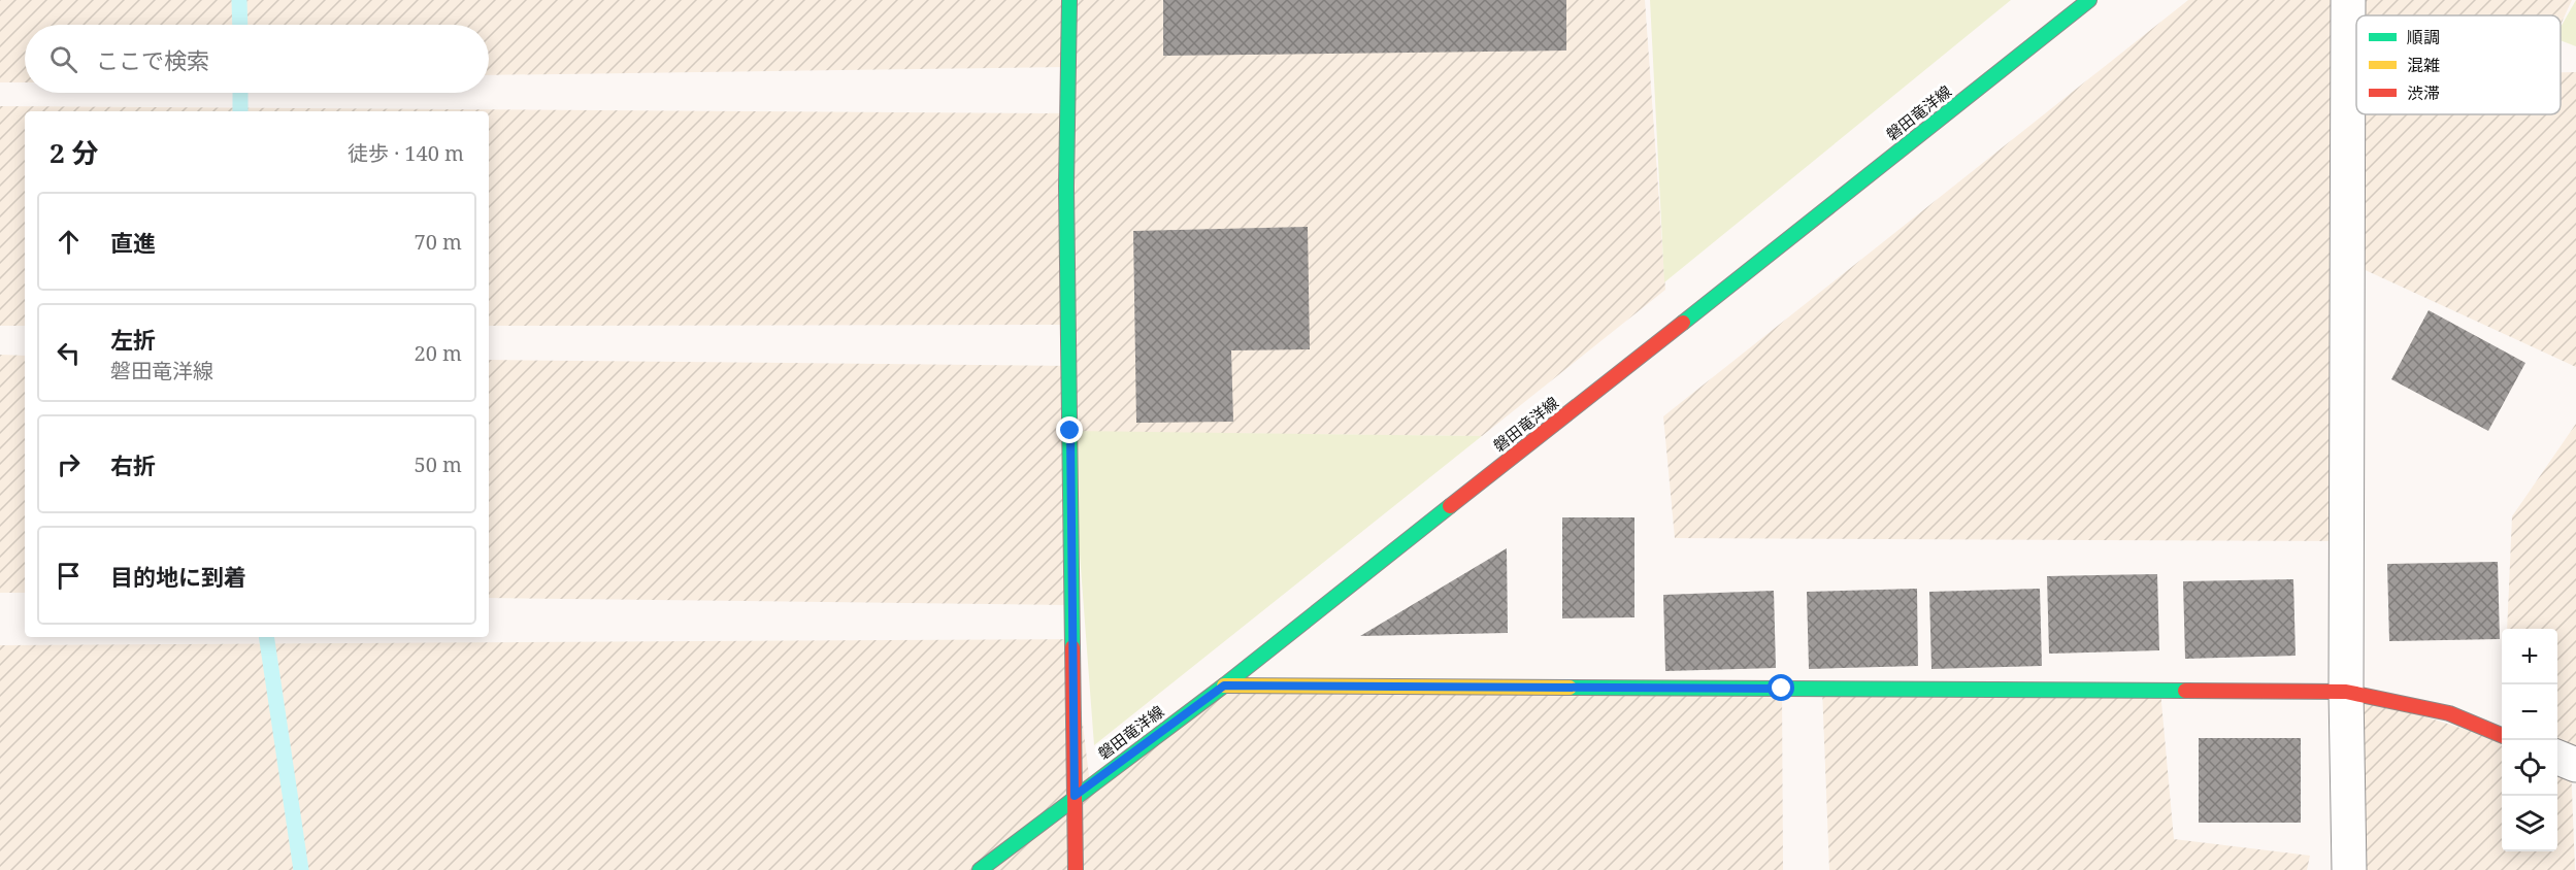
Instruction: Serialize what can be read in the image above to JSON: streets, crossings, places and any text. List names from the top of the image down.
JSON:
{
  "streets": {
    "street": ["磐田竜洋線"]
  },
  "legend": ["順調", "混雑", "渋滞"],
  "page": {
    "search": "ここで検索",
    "heading": ["2 分", "徒歩 · 140 m"],
    "list": [
      ["直進", "70 m"],
      ["左折", "磐田竜洋線", "20 m"],
      ["右折", "50 m"],
      "目的地に到着"
    ],
    "map_buttons": ["+", "−"]
  }
}
